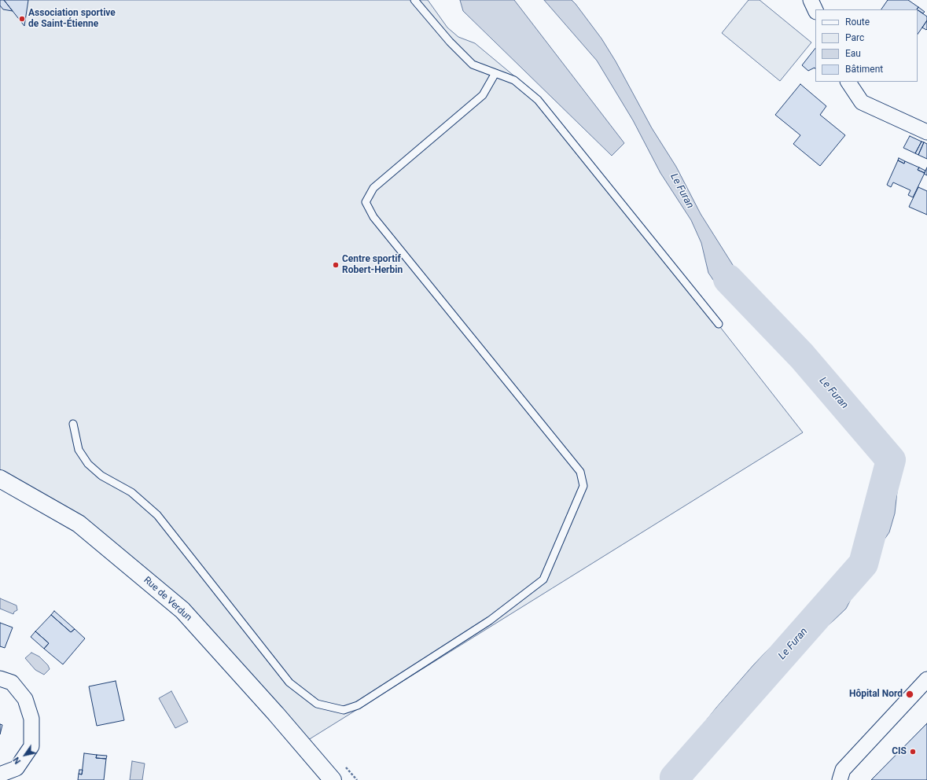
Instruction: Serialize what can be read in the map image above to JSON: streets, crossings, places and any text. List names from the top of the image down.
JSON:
{
  "streets": {
    "main road": ["Rue de Verdun"]
  },
  "water": ["Le Furan"],
  "places": [
    "Association sportive de Saint-Étienne",
    "Centre sportif Robert-Herbin",
    "Hôpital Nord",
    "CIS"
  ],
  "legend": [
    "Route",
    "Parc",
    "Eau",
    "Bâtiment"
  ],
  "north": "bottom left"
}
